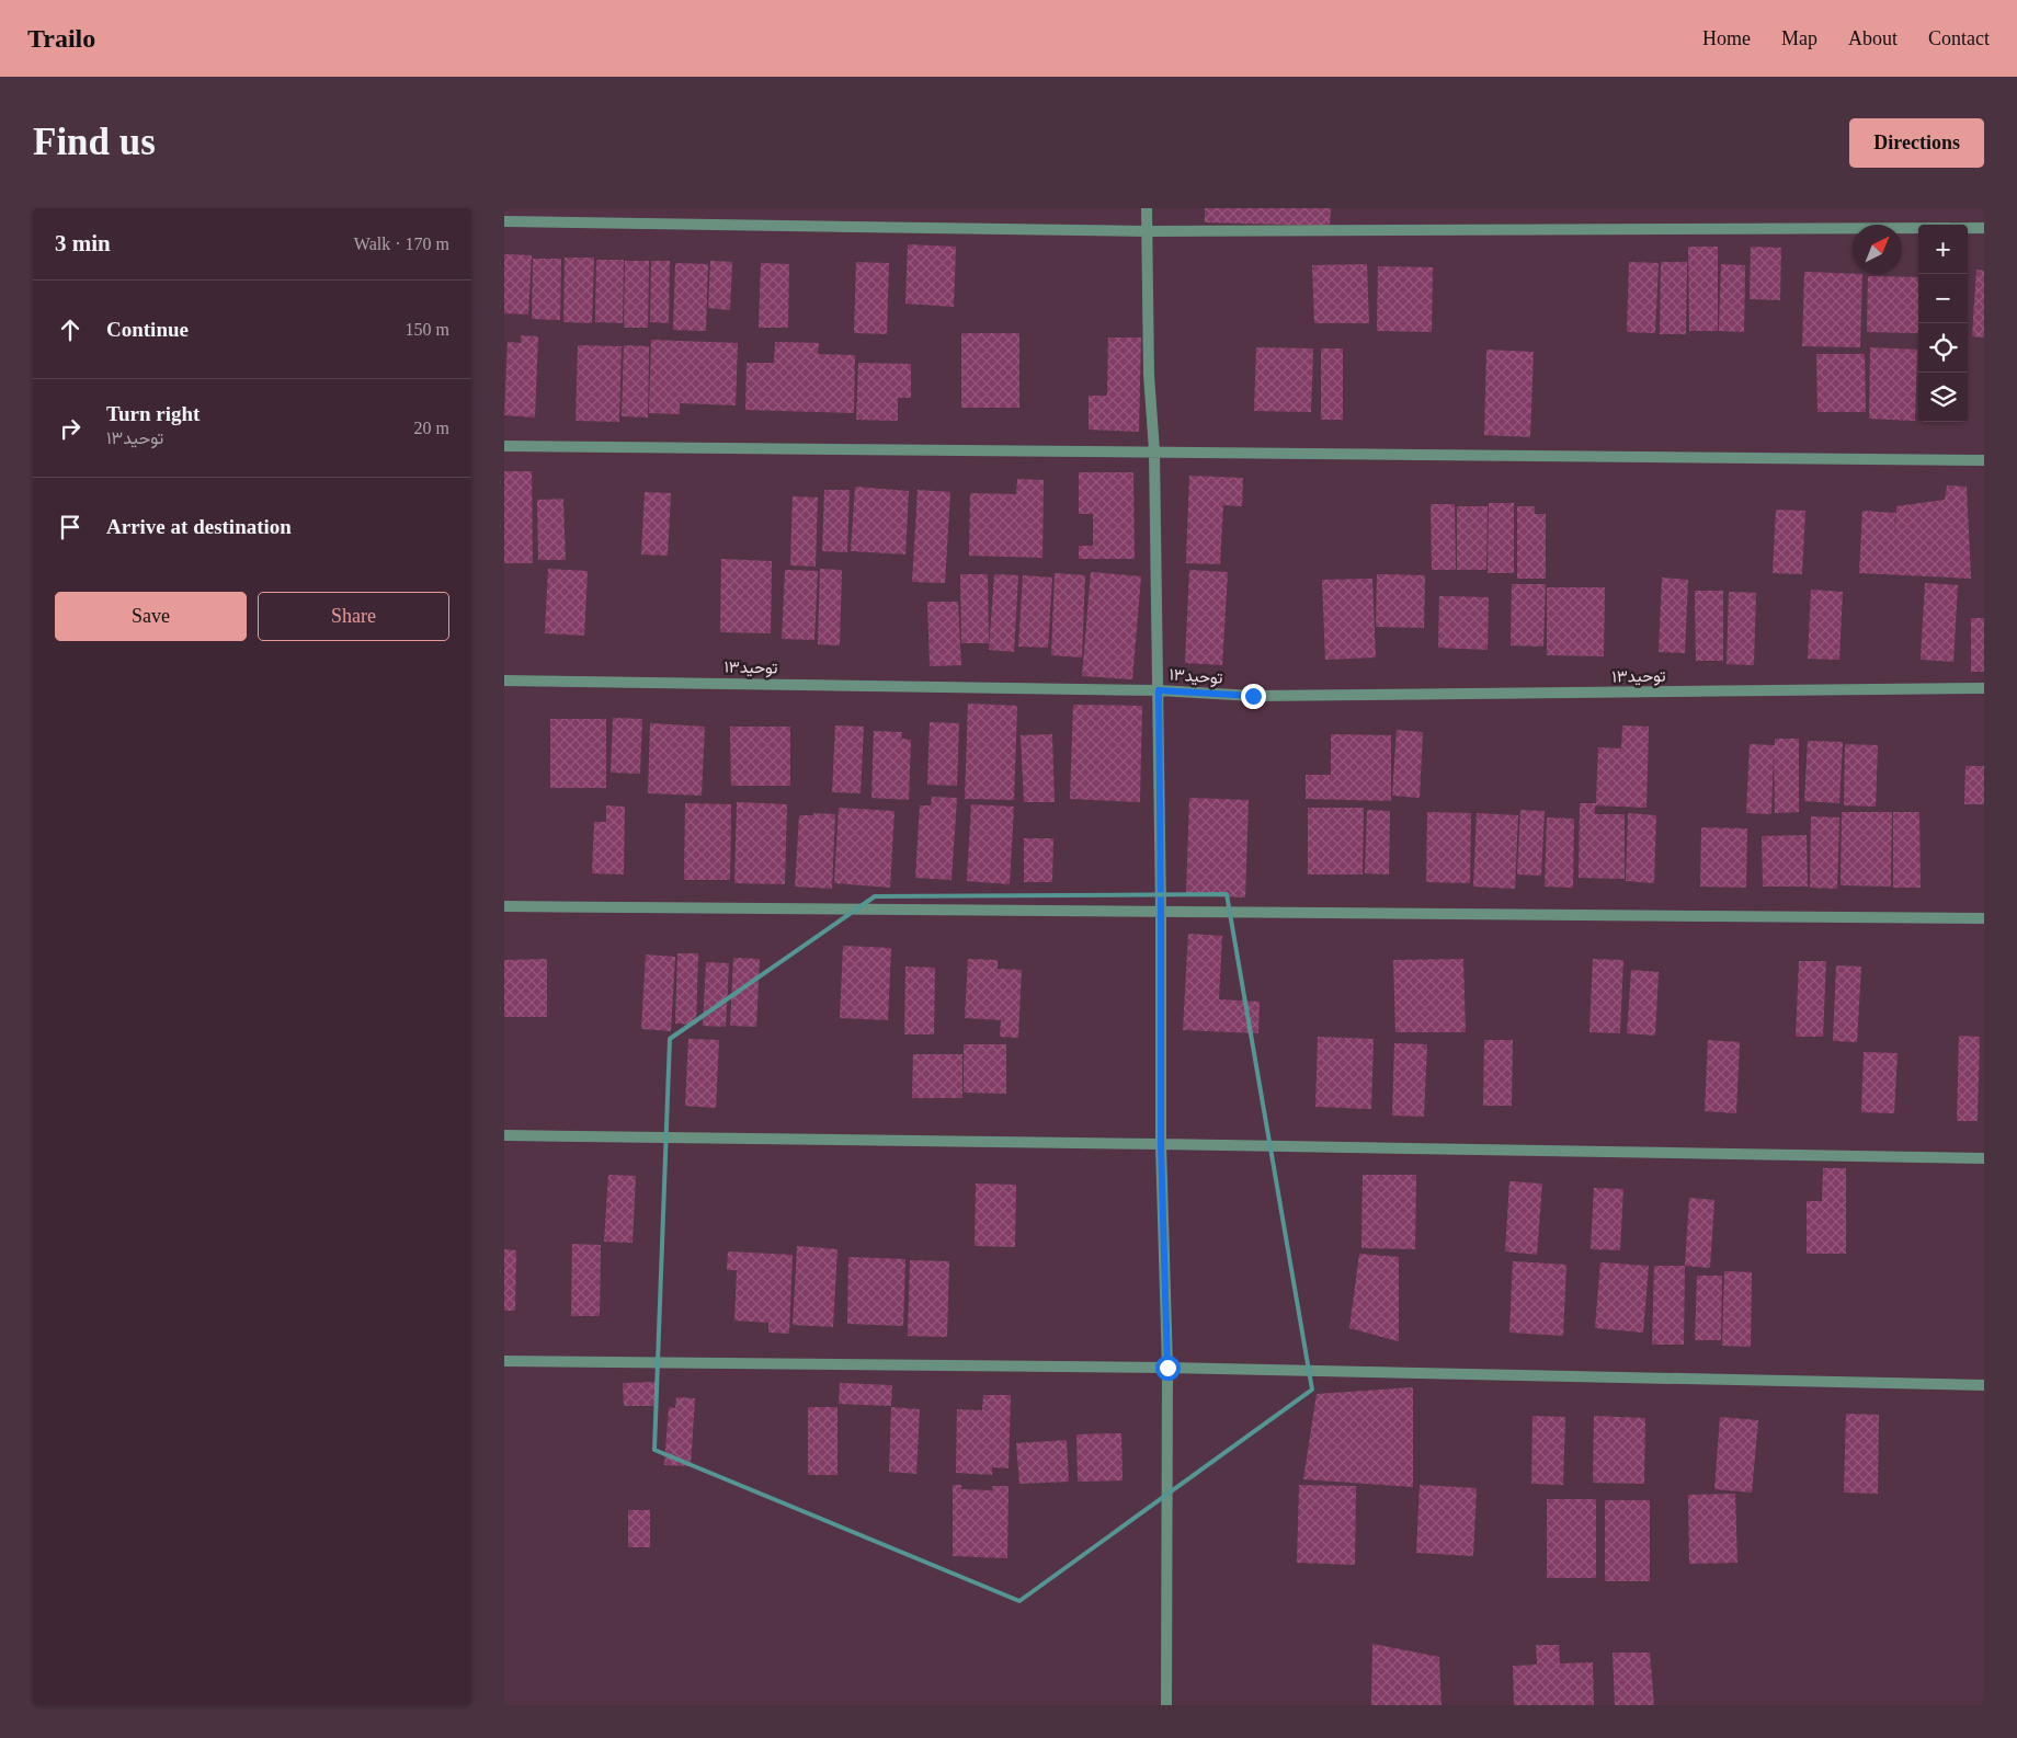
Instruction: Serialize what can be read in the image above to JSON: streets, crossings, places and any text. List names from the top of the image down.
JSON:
{
  "streets": {
    "street": ["توحید۱۳"]
  },
  "north": "top right",
  "page": {
    "header": "Trailo",
    "nav": [
      "Home",
      "Map",
      "About",
      "Contact"
    ],
    "buttons": [
      "Directions",
      ["Save", "Share"]
    ],
    "title": "Find us",
    "heading": ["3 min", "Walk · 170 m"],
    "map_buttons": ["+", "−"],
    "list": [
      ["Continue", "150 m"],
      ["Turn right", "توحید۱۳", "20 m"],
      "Arrive at destination"
    ]
  }
}
